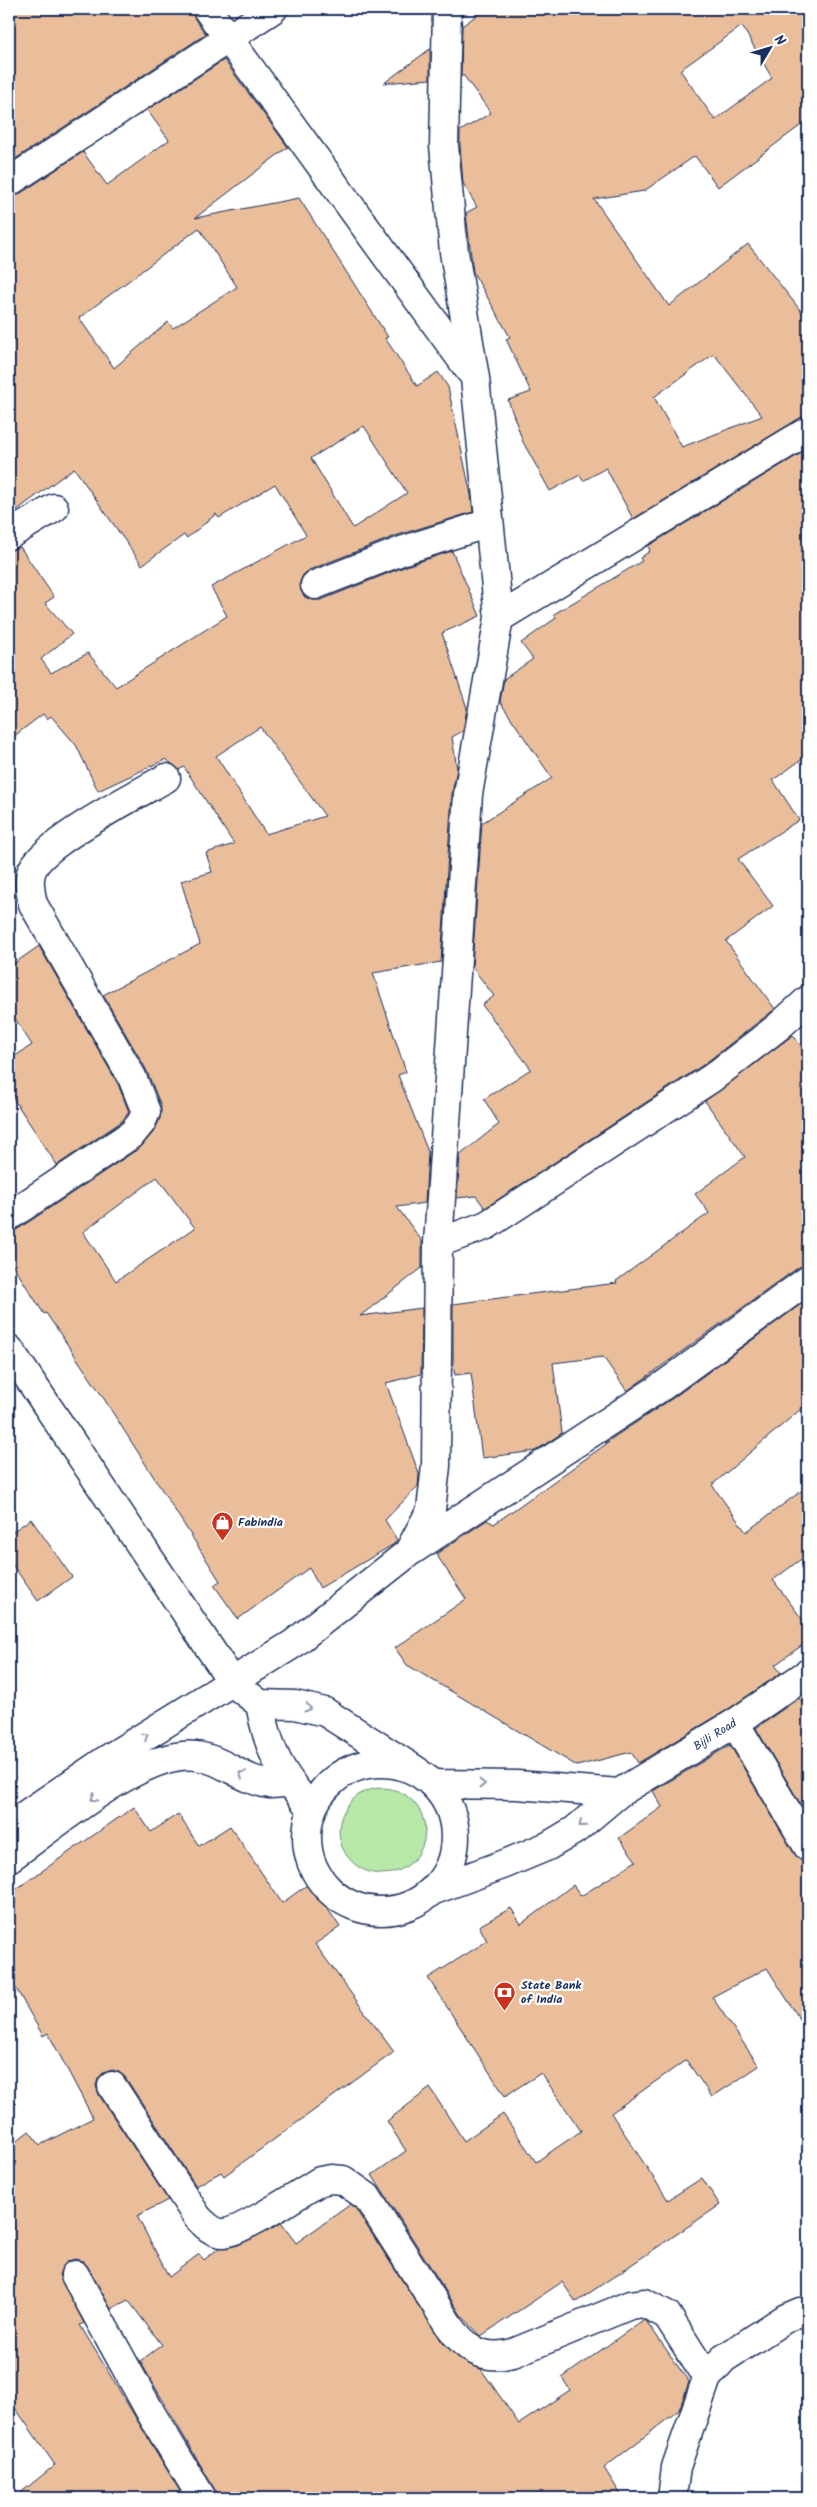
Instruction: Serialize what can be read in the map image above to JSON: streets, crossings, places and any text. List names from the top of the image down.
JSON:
{
  "streets": {
    "street": ["Bijli Road"]
  },
  "one_way": ["Bijli Road"],
  "places": {
    "shop": ["Fabindia"],
    "bank": ["State Bank of India"]
  },
  "north": "top right"
}
